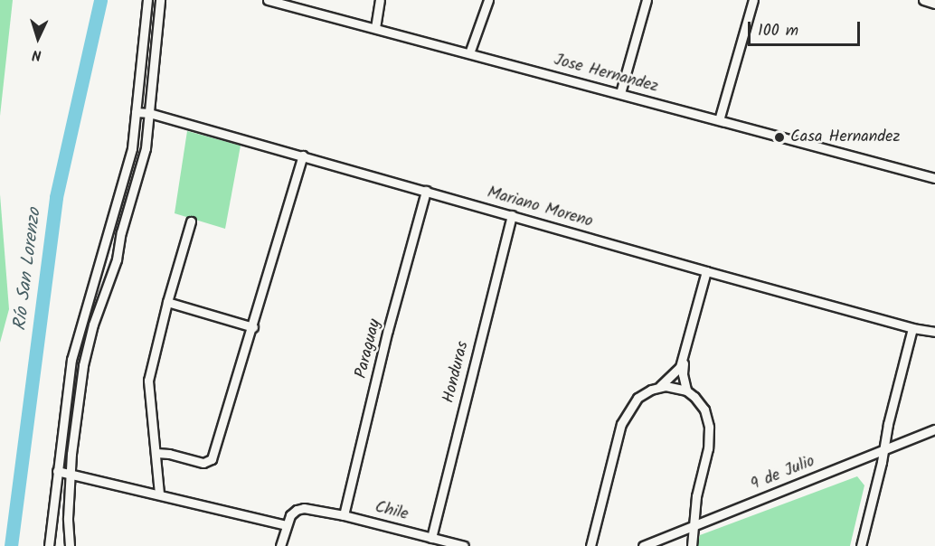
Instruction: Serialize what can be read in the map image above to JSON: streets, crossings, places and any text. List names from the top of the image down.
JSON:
{
  "streets": {
    "street": [
      "Jose Hernandez",
      "Mariano Moreno",
      "Paraguay",
      "Honduras",
      "9 de Julio",
      "Chile"
    ]
  },
  "crossings": [
    ["Mariano Moreno", "Paraguay"],
    ["Mariano Moreno", "Honduras"],
    ["Paraguay", "Chile"],
    ["Honduras", "Chile"]
  ],
  "water": ["Río San Lorenzo"],
  "places": ["Casa Hernandez"],
  "scale_bar": "100 m",
  "north": "bottom"
}
